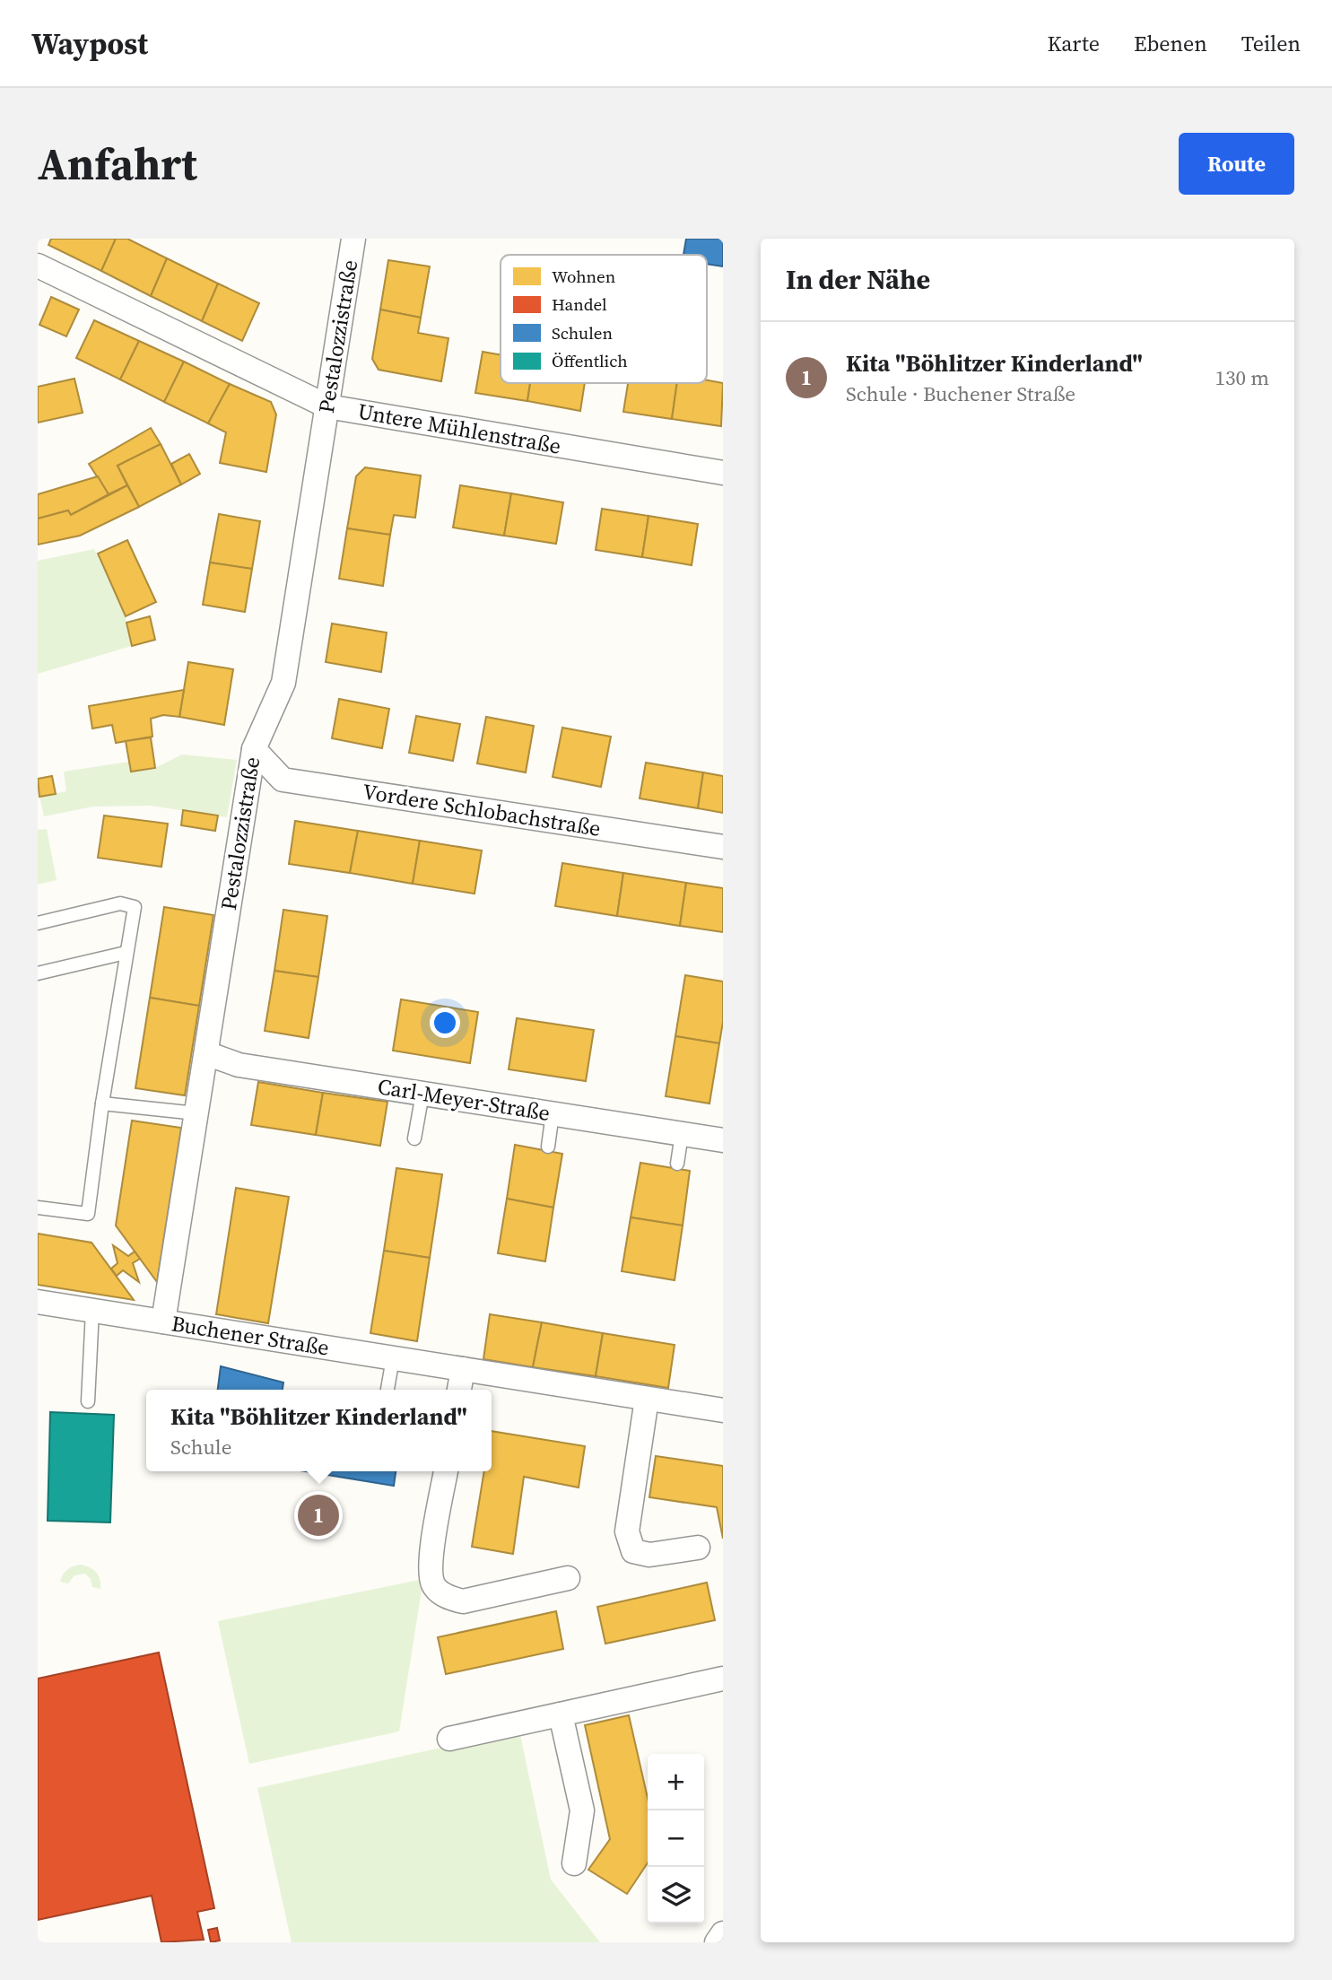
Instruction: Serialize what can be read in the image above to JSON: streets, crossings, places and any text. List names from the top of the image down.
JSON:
{
  "streets": {
    "street": [
      "Pestalozzistraße",
      "Untere Mühlenstraße",
      "Vordere Schlobachstraße",
      "Carl-Meyer-Straße",
      "Buchener Straße"
    ]
  },
  "crossings": [
    ["Pestalozzistraße", "Untere Mühlenstraße"],
    ["Pestalozzistraße", "Vordere Schlobachstraße"],
    ["Pestalozzistraße", "Carl-Meyer-Straße"],
    ["Pestalozzistraße", "Buchener Straße"]
  ],
  "legend": [
    "Wohnen",
    "Handel",
    "Schulen",
    "Öffentlich"
  ],
  "page": {
    "header": "Waypost",
    "nav": ["Karte", "Ebenen", "Teilen"],
    "buttons": "Route",
    "title": "Anfahrt",
    "heading": "In der Nähe",
    "list": [
      {
        "mark": "1",
        "name": "Kita \"Böhlitzer Kinderland\"",
        "note": "Schule · Buchener Straße",
        "value": "130 m"
      }
    ],
    "popup": ["Kita \"Böhlitzer Kinderland\"", "Schule"],
    "pins": "1",
    "map_buttons": ["+", "−"]
  }
}
